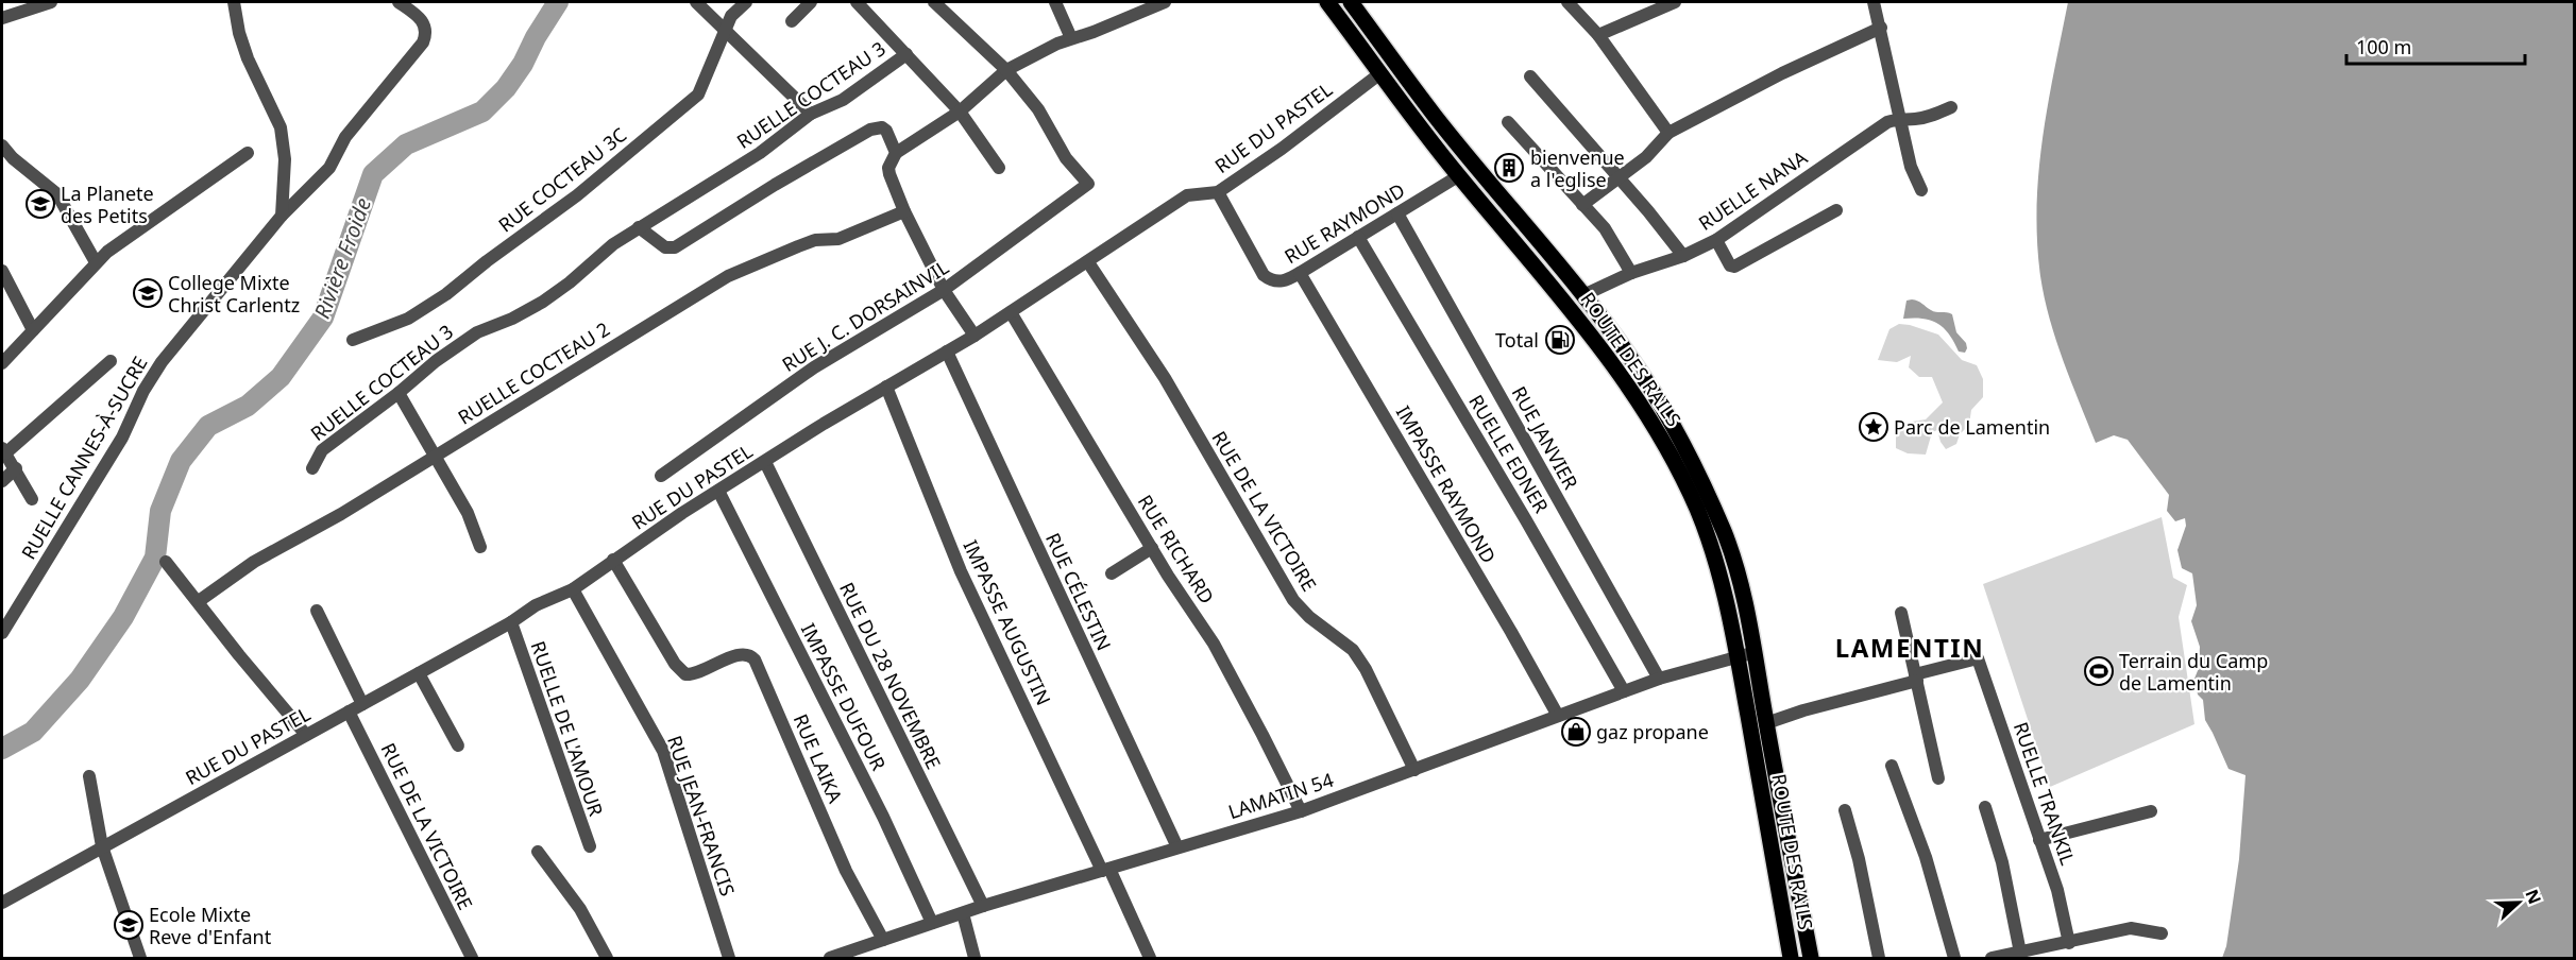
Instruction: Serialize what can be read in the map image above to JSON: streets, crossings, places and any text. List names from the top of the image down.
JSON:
{
  "streets": {
    "main road": ["ROUTE DES RAILS"],
    "street": [
      "RUELLE COCTEAU 3",
      "RUE DU PASTEL",
      "RUE COCTEAU 3C",
      "RUELLE NANA",
      "RUE RAYMOND",
      "RUE J. C. DORSAINVIL",
      "RUELLE COCTEAU 2",
      "RUE JANVIER",
      "RUELLE EDNER",
      "RUELLE CANNES-À-SUCRE",
      "IMPASSE RAYMOND",
      "RUE DE LA VICTOIRE",
      "RUE RICHARD",
      "RUE CÉLESTIN",
      "IMPASSE AUGUSTIN",
      "RUE DU 28 NOVEMBRE",
      "IMPASSE DUFOUR",
      "RUELLE DE L'AMOUR",
      "RUE LAIKA",
      "RUELLE TRANKIL",
      "LAMATIN 54",
      "RUE JEAN-FRANCIS"
    ]
  },
  "crossings": [
    ["RUE DU PASTEL", "RUE RAYMOND"],
    ["RUE DU PASTEL", "ROUTE DES RAILS"],
    ["RUE DU PASTEL", "RUE DE LA VICTOIRE"],
    ["RUE DU PASTEL", "RUE RICHARD"],
    ["RUE DU PASTEL", "RUE CÉLESTIN"],
    ["RUE DU PASTEL", "IMPASSE AUGUSTIN"],
    ["RUE DU PASTEL", "RUE DU 28 NOVEMBRE"],
    ["RUE DU PASTEL", "IMPASSE DUFOUR"],
    ["RUE DU PASTEL", "RUELLE DE L'AMOUR"],
    ["RUE DU PASTEL", "RUE LAIKA"],
    ["RUE DU PASTEL", "RUE JEAN-FRANCIS"],
    ["RUELLE NANA", "ROUTE DES RAILS"],
    ["RUE RAYMOND", "ROUTE DES RAILS"],
    ["RUE RAYMOND", "RUE JANVIER"],
    ["RUE RAYMOND", "RUELLE EDNER"],
    ["RUE RAYMOND", "IMPASSE RAYMOND"],
    ["ROUTE DES RAILS", "LAMATIN 54"],
    ["RUE JANVIER", "LAMATIN 54"],
    ["RUELLE EDNER", "LAMATIN 54"],
    ["IMPASSE RAYMOND", "LAMATIN 54"],
    ["RUE DE LA VICTOIRE", "LAMATIN 54"],
    ["RUE RICHARD", "LAMATIN 54"],
    ["RUE CÉLESTIN", "LAMATIN 54"],
    ["IMPASSE AUGUSTIN", "LAMATIN 54"],
    ["RUE DU 28 NOVEMBRE", "LAMATIN 54"],
    ["IMPASSE DUFOUR", "LAMATIN 54"],
    ["RUE LAIKA", "LAMATIN 54"]
  ],
  "districts": ["LAMENTIN"],
  "water": ["Rivière Froide"],
  "places": {
    "building": ["bienvenue a l'eglise"],
    "school or university": ["La Planete des Petits", "College Mixte Christ Carlentz", "Ecole Mixte Reve d'Enfant"],
    "fuel station": ["Total"],
    "place": ["Parc de Lamentin"],
    "sports": ["Terrain du Camp de Lamentin"],
    "shop": ["gaz propane"]
  },
  "scale_bar": "100 m",
  "north": "right"
}
